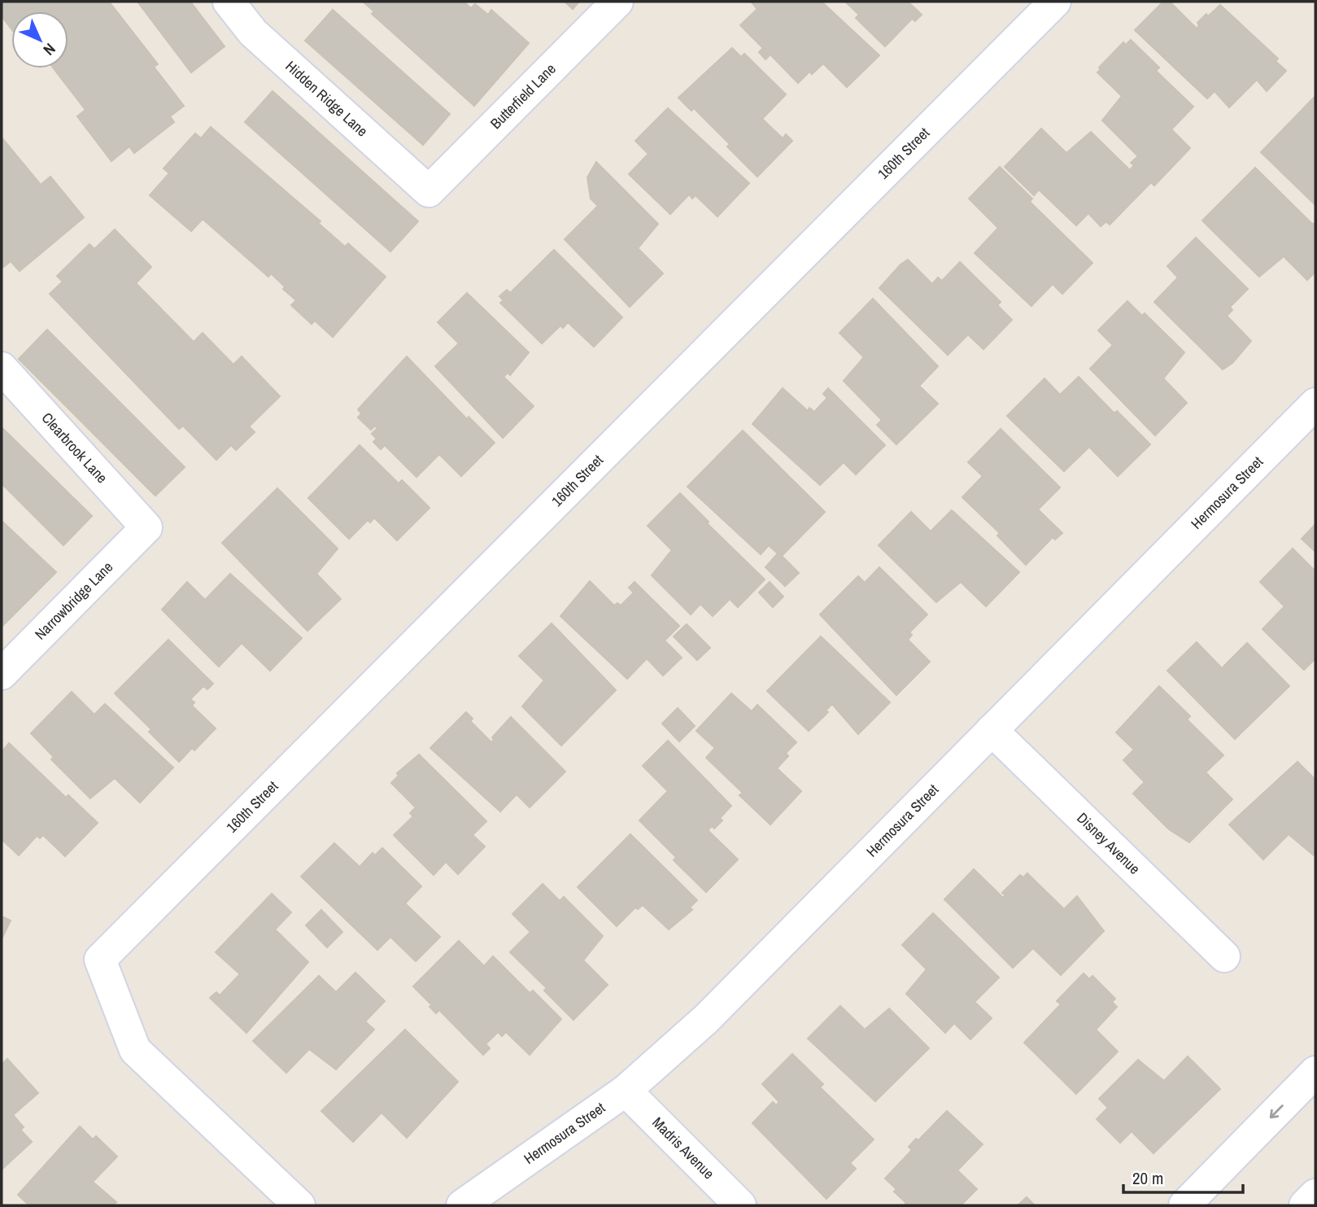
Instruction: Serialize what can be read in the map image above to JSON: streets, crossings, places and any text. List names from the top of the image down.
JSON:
{
  "streets": {
    "street": [
      "Butterfield Lane",
      "Hidden Ridge Lane",
      "160th Street",
      "Clearbrook Lane",
      "Hermosura Street",
      "Narrowbridge Lane",
      "Disney Avenue",
      "Madris Avenue"
    ]
  },
  "crossings": [
    ["Butterfield Lane", "Hidden Ridge Lane"],
    ["Clearbrook Lane", "Narrowbridge Lane"],
    ["Hermosura Street", "Disney Avenue"],
    ["Hermosura Street", "Madris Avenue"]
  ],
  "scale_bar": "20 m",
  "north": "bottom right"
}
